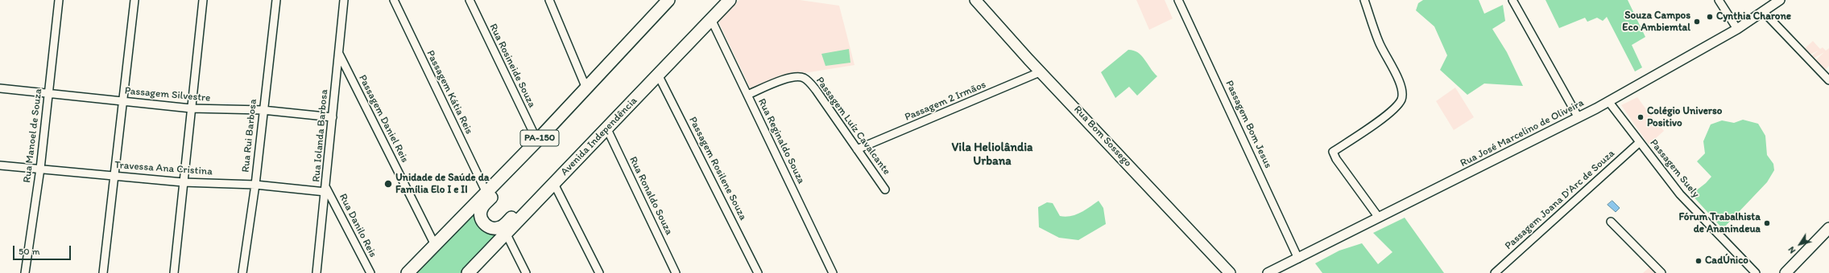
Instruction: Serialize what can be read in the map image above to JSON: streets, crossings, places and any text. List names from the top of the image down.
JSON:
{
  "streets": {
    "main road": ["Avenida Independência", "Rua Bom Sossego", "PA-150"],
    "street": [
      "Rua Rosineide Souza",
      "Passagem Kátia Reis",
      "Passagem Silvestre",
      "Passagem 2 Irmãos",
      "Passagem Daniel Reis",
      "Passagem Bom Jesus",
      "Passagem Luíz Cavalcante",
      "Rua José Marcelino de Oliveira",
      "Rua Manoel de Souza",
      "Rua Rui Barbosa",
      "Rua Iolanda Barbosa",
      "Rua Reginaldo Souza",
      "Travessa Ana Cristina",
      "Passagem Rosilene Souza",
      "Passagem Suely",
      "Rua Ronaldo Souza",
      "Passagem Joana D'Arc de Souza",
      "Rua Danilo Reis"
    ]
  },
  "crossings": [
    ["Rua Rosineide Souza", "PA-150"],
    ["Passagem Kátia Reis", "PA-150"],
    ["Passagem Silvestre", "Rua Manoel de Souza"],
    ["Passagem Silvestre", "Rua Rui Barbosa"],
    ["Passagem Silvestre", "Rua Iolanda Barbosa"],
    ["Passagem 2 Irmãos", "Passagem Luíz Cavalcante"],
    ["Passagem 2 Irmãos", "Rua Bom Sossego"],
    ["Passagem Daniel Reis", "Rua Iolanda Barbosa"],
    ["Passagem Daniel Reis", "PA-150"],
    ["Passagem Bom Jesus", "Rua José Marcelino de Oliveira"],
    ["Passagem Luíz Cavalcante", "Rua Reginaldo Souza"],
    ["Rua José Marcelino de Oliveira", "Passagem Suely"],
    ["Rua Manoel de Souza", "Travessa Ana Cristina"],
    ["Rua Rui Barbosa", "Travessa Ana Cristina"],
    ["Rua Iolanda Barbosa", "Travessa Ana Cristina"],
    ["Rua Iolanda Barbosa", "Rua Danilo Reis"],
    ["Avenida Independência", "Rua Reginaldo Souza"],
    ["Avenida Independência", "Passagem Rosilene Souza"],
    ["Avenida Independência", "Rua Ronaldo Souza"],
    ["Travessa Ana Cristina", "Rua Danilo Reis"],
    ["Passagem Suely", "Passagem Joana D'Arc de Souza"]
  ],
  "districts": ["Vila Heliolândia Urbana"],
  "places": [
    "Cynthia Charone",
    "Souza Campos Eco Ambiemtal",
    "Colégio Universo Positivo",
    "Unidade de Saúde da Família Elo I e II",
    "Fórum Trabalhista de Ananindeua",
    "CadÚnico"
  ],
  "scale_bar": "50 m",
  "north": "bottom left"
}
